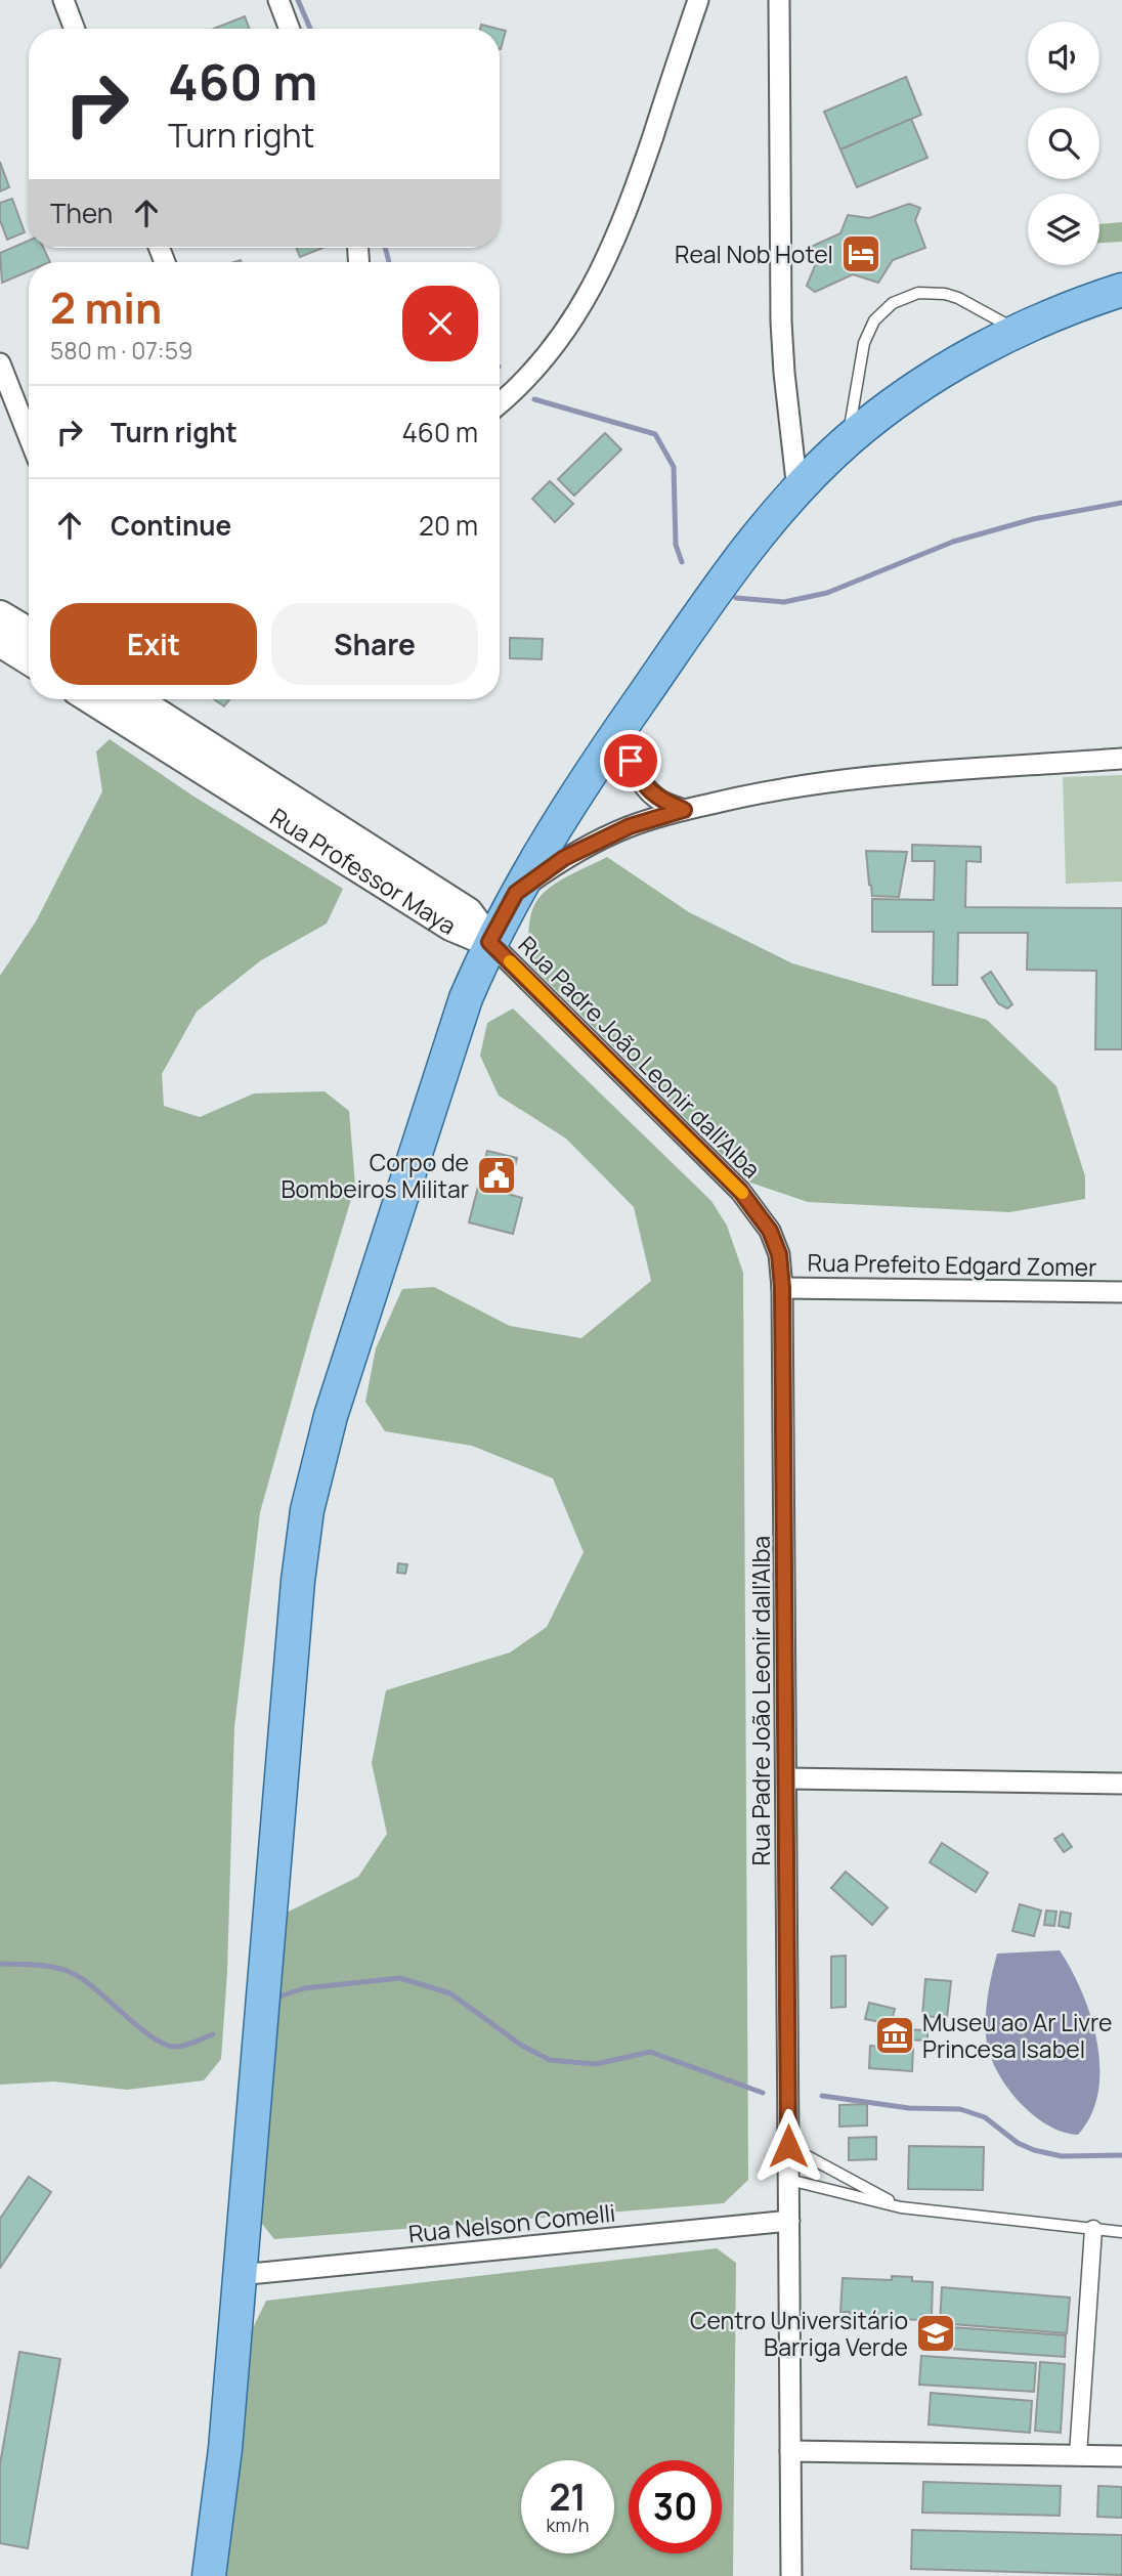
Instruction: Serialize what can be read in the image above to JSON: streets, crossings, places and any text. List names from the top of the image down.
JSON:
{
  "streets": {
    "main road": ["Rua Professor Maya"],
    "street": ["Rua Padre João Leonir dall'Alba", "Rua Prefeito Edgard Zomer", "Rua Nelson Comelli"]
  },
  "crossings": [
    ["Rua Professor Maya", "Rua Padre João Leonir dall'Alba"],
    ["Rua Padre João Leonir dall'Alba", "Rua Prefeito Edgard Zomer"],
    ["Rua Padre João Leonir dall'Alba", "Rua Nelson Comelli"]
  ],
  "places": {
    "hotel": ["Real Nob Hotel"],
    "public building": ["Corpo de Bombeiros Militar"],
    "museum": ["Museu ao Ar Livre Princesa Isabel"],
    "school or university": ["Centro Universitário Barriga Verde"]
  },
  "page": {
    "turn": ["460 m", "Turn right"],
    "then": "Then",
    "heading": ["2 min", "580 m · 07:59"],
    "list": [
      {
        "name": "Turn right",
        "value": "460 m"
      },
      {
        "name": "Continue",
        "value": "20 m"
      }
    ],
    "buttons": ["Exit", "Share"],
    "speed": "21 km/h",
    "limit": "30"
  }
}
